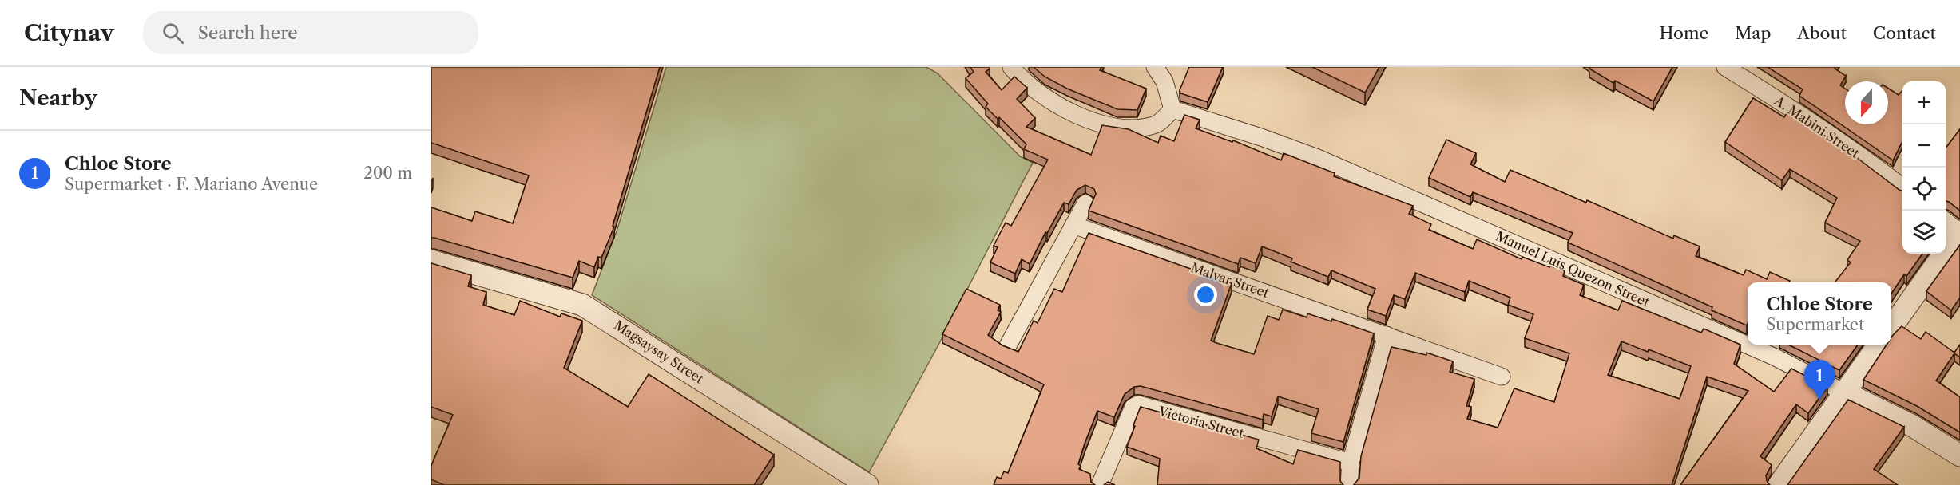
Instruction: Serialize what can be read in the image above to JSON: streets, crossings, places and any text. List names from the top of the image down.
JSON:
{
  "streets": {
    "street": [
      "A. Mabini Street",
      "Manuel Luis Quezon Street",
      "Malvar Street",
      "Magsaysay Street",
      "Victoria Street"
    ]
  },
  "north": "bottom",
  "page": {
    "header": "Citynav",
    "search": "Search here",
    "nav": [
      "Home",
      "Map",
      "About",
      "Contact"
    ],
    "heading": "Nearby",
    "map_buttons": ["+", "−"],
    "list": [
      {
        "mark": "1",
        "name": "Chloe Store",
        "note": "Supermarket · F. Mariano Avenue",
        "value": "200 m"
      }
    ],
    "popup": ["Chloe Store", "Supermarket"],
    "pins": "1"
  }
}
